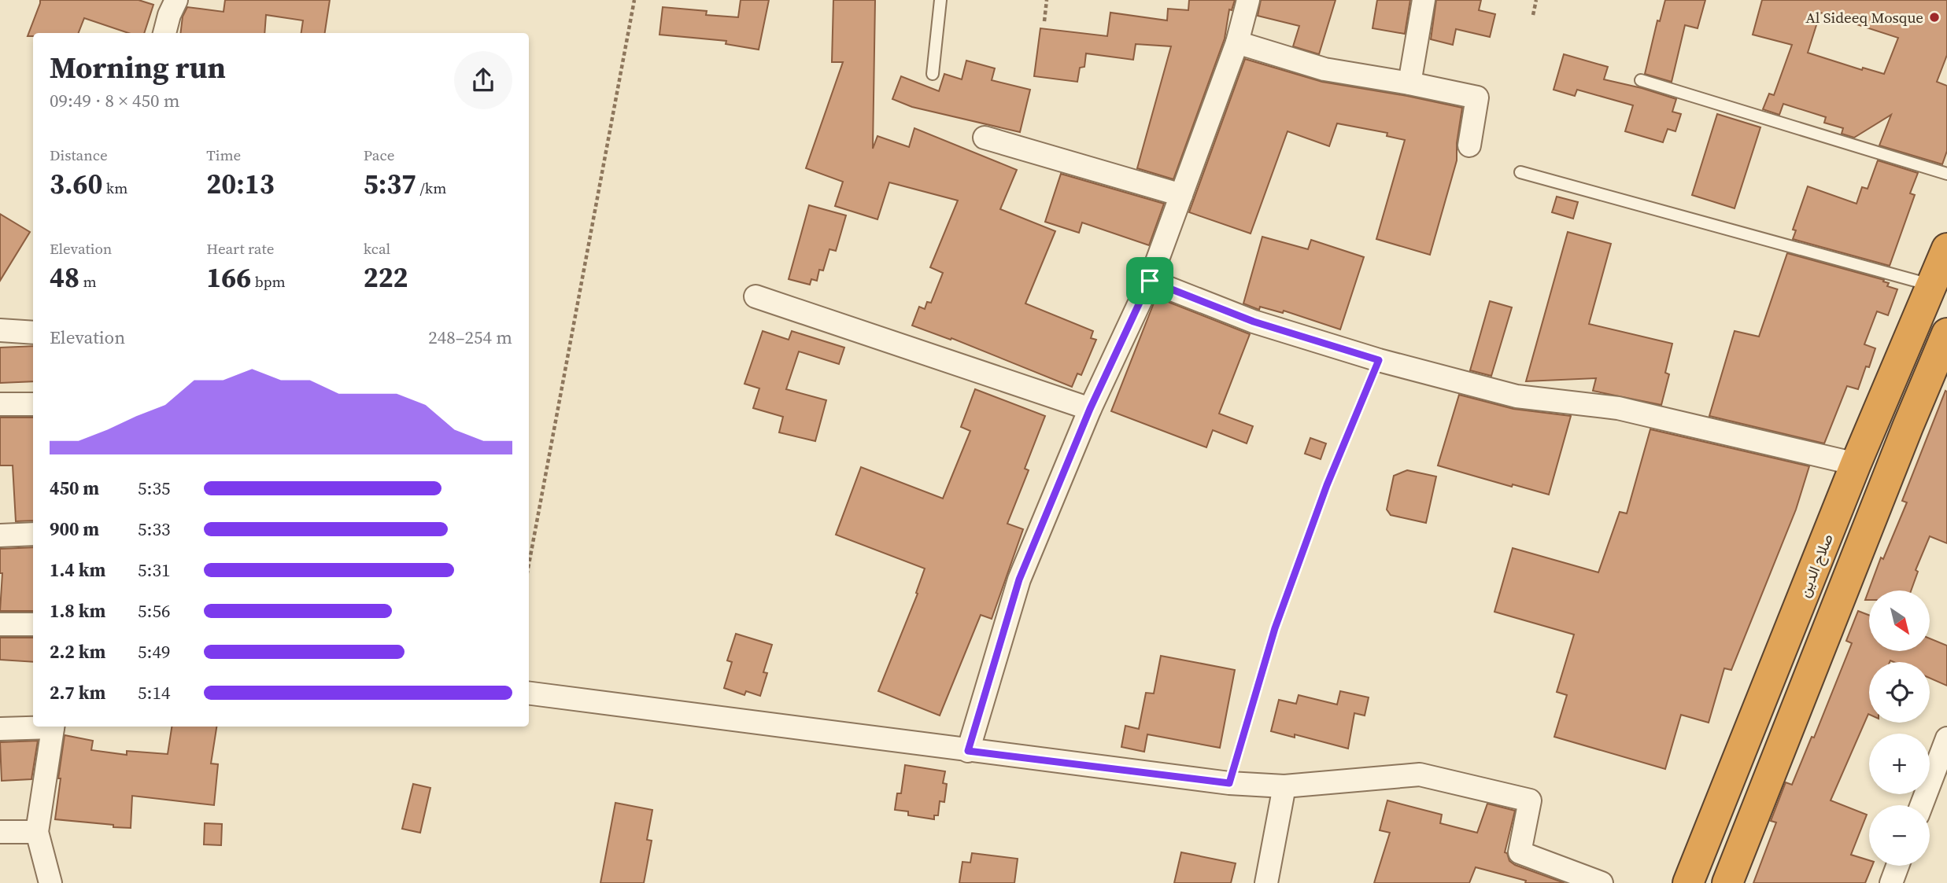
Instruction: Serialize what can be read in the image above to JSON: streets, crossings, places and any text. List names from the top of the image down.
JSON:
{
  "streets": {
    "highway": ["صلاح الدين"]
  },
  "places": ["Al Sideeq Mosque"],
  "north": "bottom right",
  "page": {
    "heading": ["Morning run", "09:49 · 8 × 450 m"],
    "stats": [
      ["Distance", "3.60 km"],
      ["Time", "20:13"],
      ["Pace", "5:37 /km"],
      ["Elevation", "48 m"],
      ["Heart rate", "166 bpm"],
      ["kcal", "222"]
    ],
    "chart": ["Elevation", "248–254 m"],
    "list": [
      {
        "name": "450 m",
        "note": "5:35"
      },
      {
        "name": "900 m",
        "note": "5:33"
      },
      {
        "name": "1.4 km",
        "note": "5:31"
      },
      {
        "name": "1.8 km",
        "note": "5:56"
      },
      {
        "name": "2.2 km",
        "note": "5:49"
      },
      {
        "name": "2.7 km",
        "note": "5:14"
      }
    ],
    "map_buttons": ["+", "−"]
  }
}
